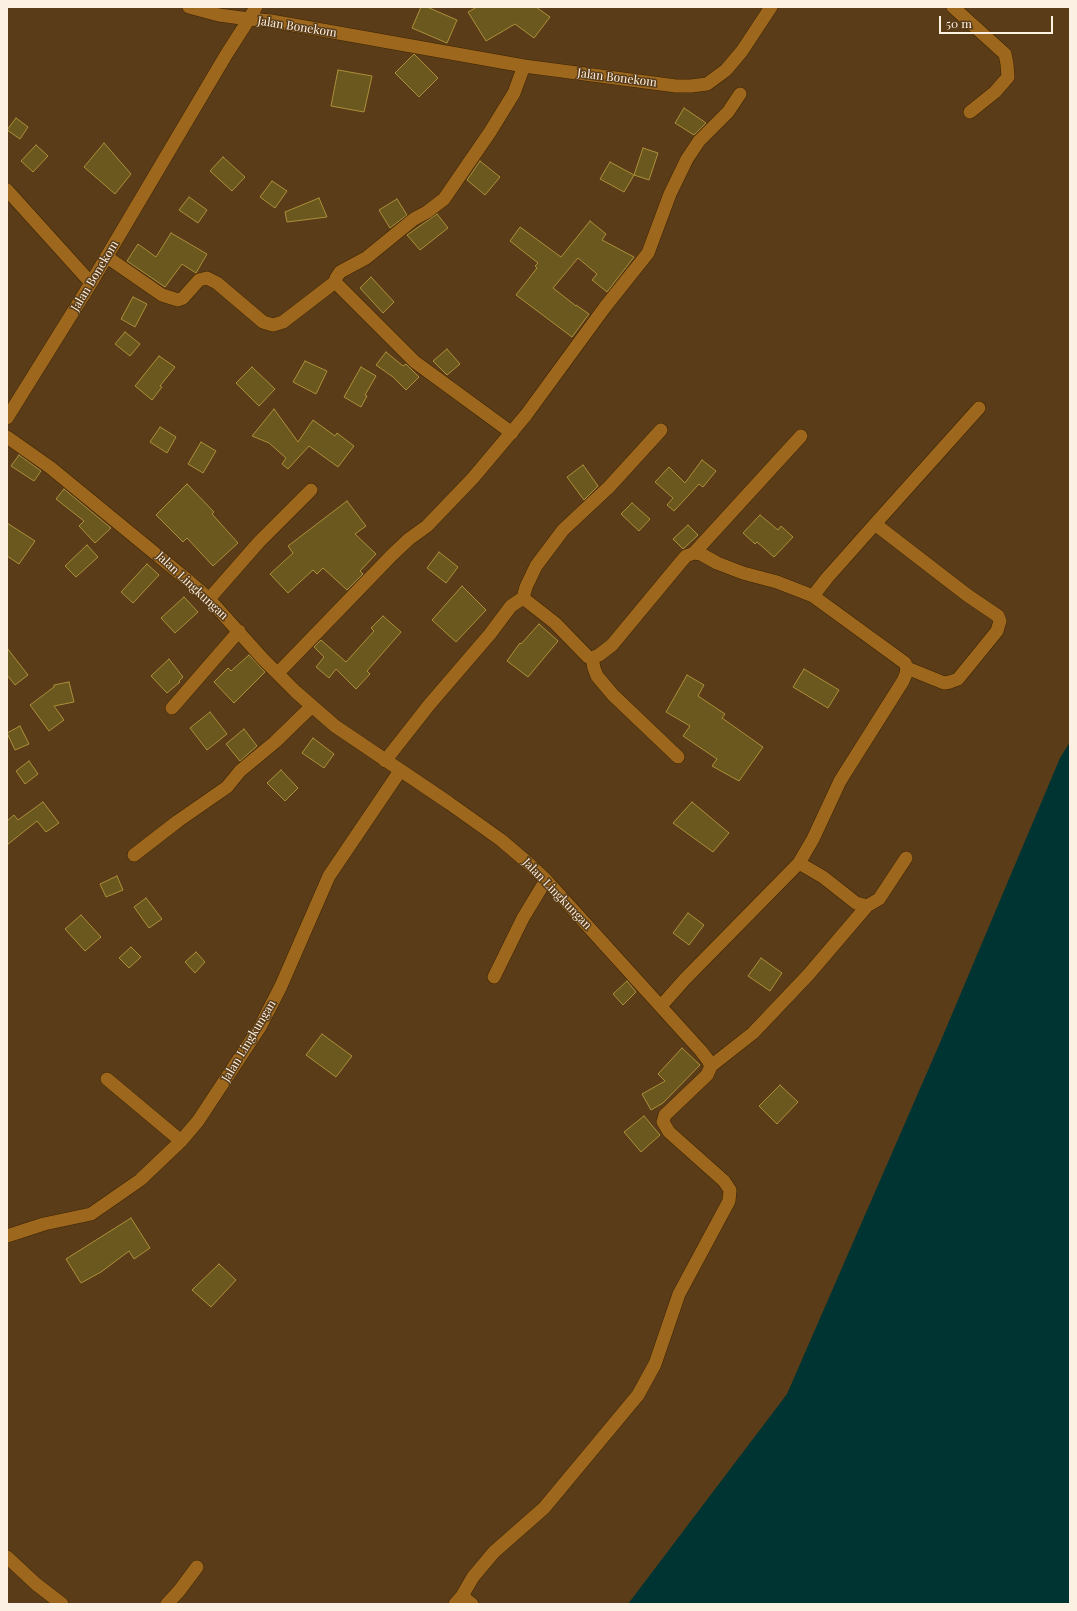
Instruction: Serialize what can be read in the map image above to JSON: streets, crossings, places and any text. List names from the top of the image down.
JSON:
{
  "streets": {
    "street": ["Jalan Bonekom", "Jalan Lingkungan"]
  },
  "scale_bar": "50 m"
}
